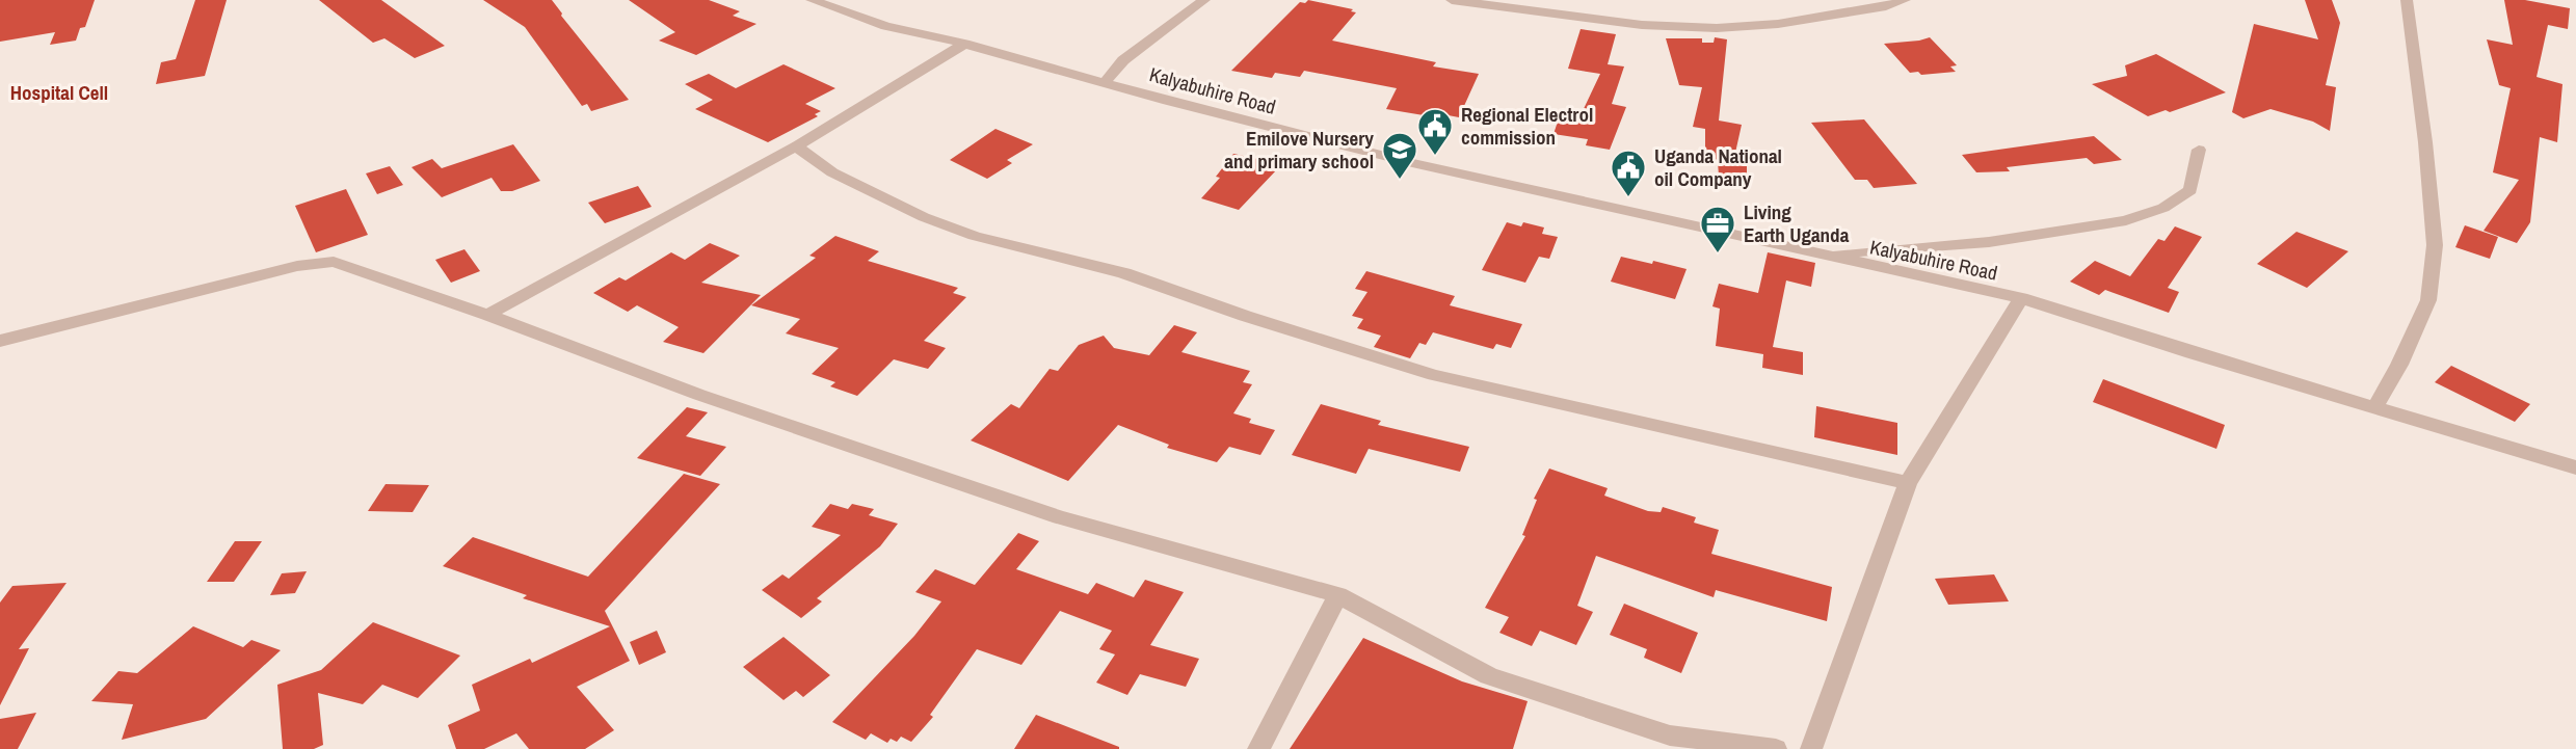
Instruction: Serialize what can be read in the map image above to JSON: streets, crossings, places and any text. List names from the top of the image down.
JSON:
{
  "streets": {
    "street": ["Kalyabuhire Road"]
  },
  "districts": ["Hospital Cell"],
  "places": {
    "public building": ["Regional Electrol commission", "Uganda National oil Company"],
    "school or university": ["Emilove Nursery and primary school"],
    "office": ["Living Earth Uganda"]
  }
}
